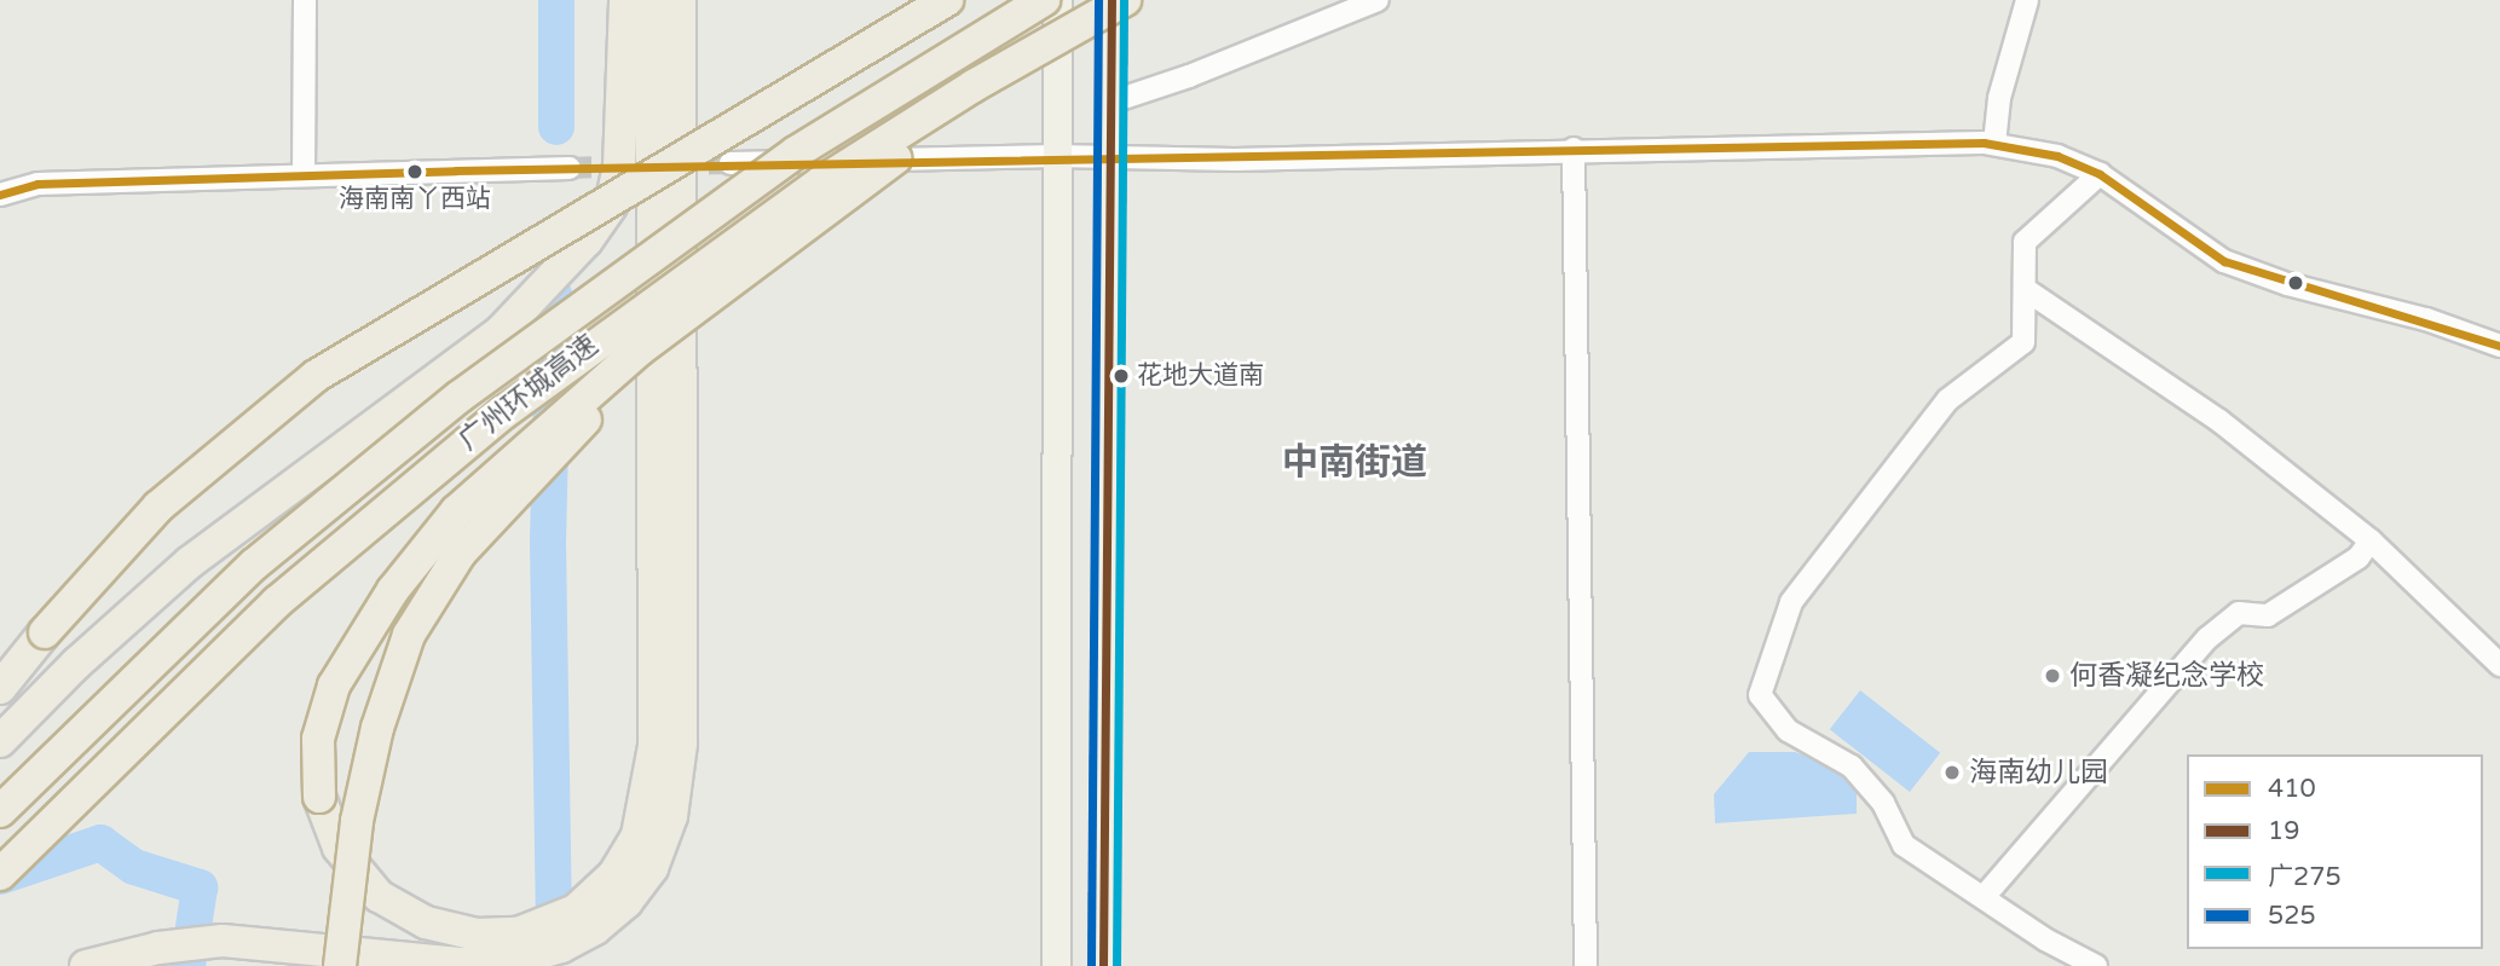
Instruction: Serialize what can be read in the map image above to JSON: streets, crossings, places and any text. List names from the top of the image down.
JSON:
{
  "streets": {
    "highway": ["广州环城高速"]
  },
  "districts": ["中南街道"],
  "places": [
    "海南南丫西站",
    "花地大道南",
    "何香凝纪念学校",
    "海南幼儿园"
  ],
  "lines": [
    "transit line 19",
    "transit line 广275",
    "transit line 525",
    "transit line 410"
  ],
  "legend": [
    "410",
    "19",
    "广275",
    "525"
  ]
}
